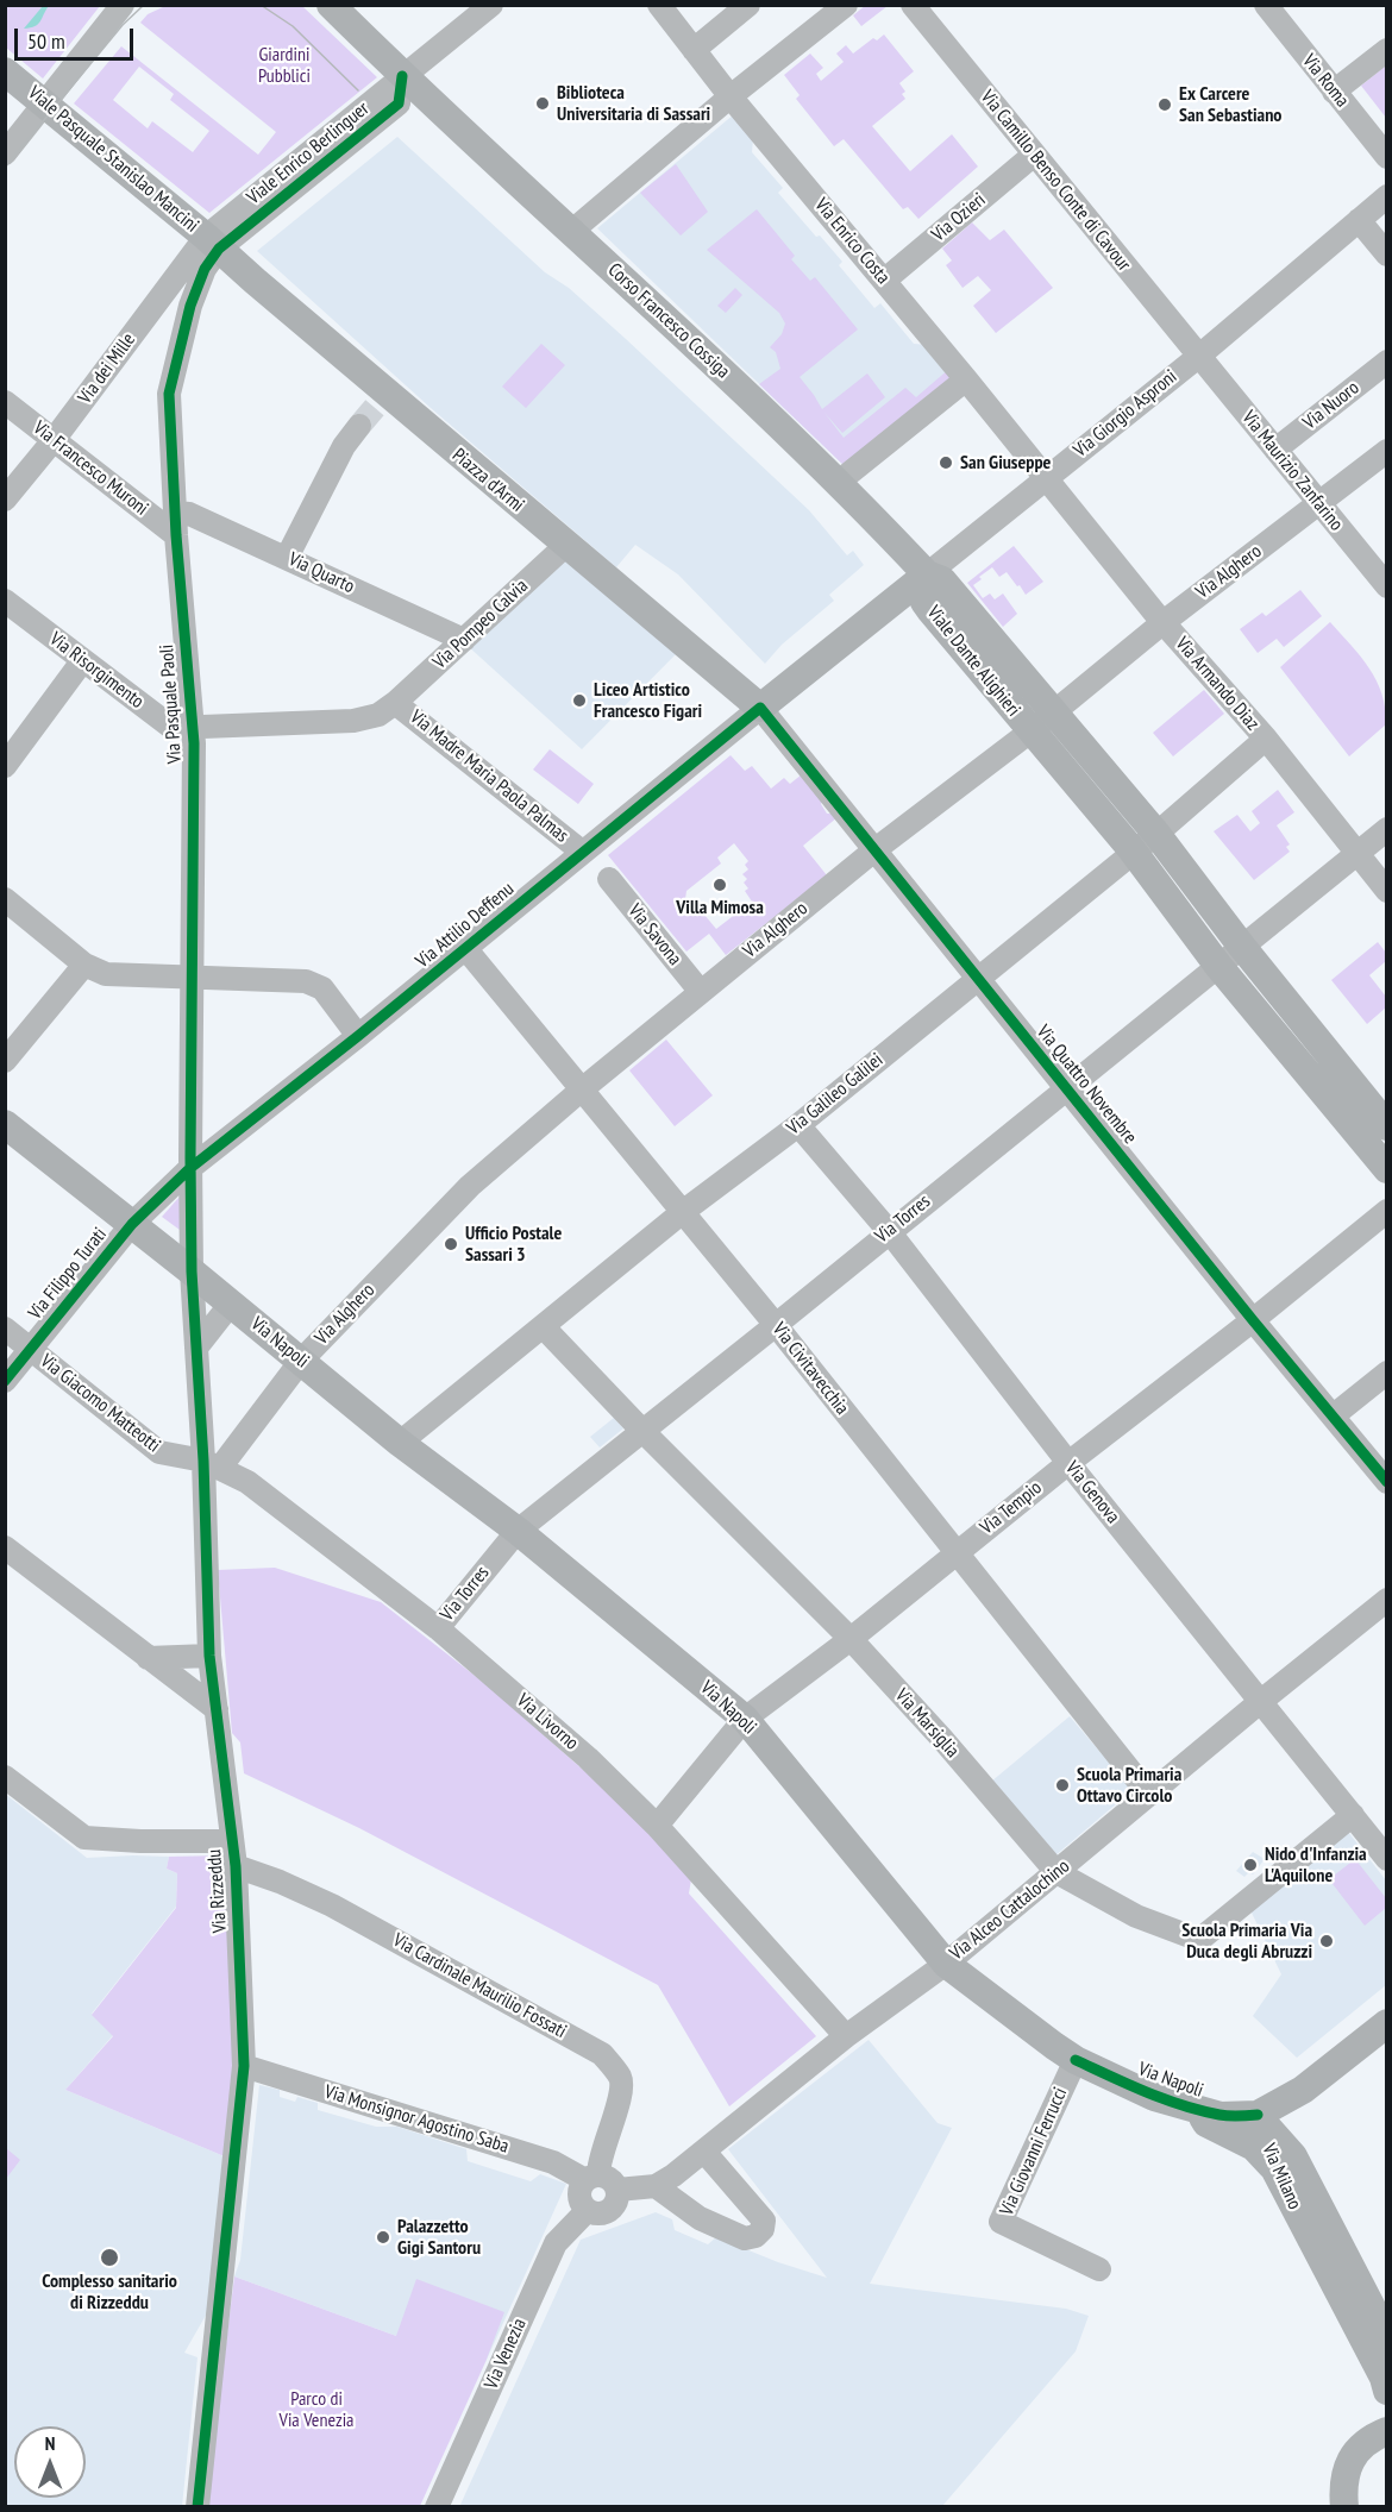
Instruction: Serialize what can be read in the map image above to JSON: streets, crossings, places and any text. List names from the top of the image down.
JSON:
{
  "streets": {
    "main road": [
      "Viale Pasquale Stanislao Mancini",
      "Corso Francesco Cossiga",
      "Via Giorgio Asproni",
      "Piazza d'Armi",
      "Viale Dante Alighieri",
      "Via Napoli",
      "Via Milano"
    ],
    "street": [
      "Via Roma",
      "Viale Enrico Berlinguer",
      "Via Camillo Benso Conte di Cavour",
      "Via Ozieri",
      "Via Enrico Costa",
      "Via dei Mille",
      "Via Nuoro",
      "Via Francesco Muroni",
      "Via Maurizio Zanfarino",
      "Via Alghero",
      "Via Quarto",
      "Via Pompeo Calvia",
      "Via Risorgimento",
      "Via Armando Diaz",
      "Via Pasquale Paoli",
      "Via Madre Maria Paola Palmas",
      "Via Attilio Deffenu",
      "Via Savona",
      "Via Quattro Novembre",
      "Via Galileo Galilei",
      "Via Torres",
      "Via Filippo Turati",
      "Via Civitavecchia",
      "Via Giacomo Matteotti",
      "Via Genova",
      "Via Tempio",
      "Via Livorno",
      "Via Marsiglia",
      "Via Rizzeddu",
      "Via Alceo Cattalochino",
      "Via Cardinale Maurilio Fossati",
      "Via Monsignor Agostino Saba",
      "Via Giovanni Ferrucci",
      "Via Venezia"
    ]
  },
  "crossings": [
    ["Viale Enrico Berlinguer", "Viale Pasquale Stanislao Mancini"],
    ["Viale Enrico Berlinguer", "Corso Francesco Cossiga"],
    ["Viale Enrico Berlinguer", "Via dei Mille"],
    ["Viale Enrico Berlinguer", "Piazza d'Armi"],
    ["Viale Enrico Berlinguer", "Via Pasquale Paoli"],
    ["Viale Pasquale Stanislao Mancini", "Via dei Mille"],
    ["Viale Pasquale Stanislao Mancini", "Piazza d'Armi"],
    ["Viale Pasquale Stanislao Mancini", "Via Pasquale Paoli"],
    ["Via Camillo Benso Conte di Cavour", "Via Ozieri"],
    ["Via Camillo Benso Conte di Cavour", "Via Giorgio Asproni"],
    ["Via Camillo Benso Conte di Cavour", "Via Maurizio Zanfarino"],
    ["Via Ozieri", "Via Enrico Costa"],
    ["Via Enrico Costa", "Via Giorgio Asproni"],
    ["Via Enrico Costa", "Via Armando Diaz"],
    ["Corso Francesco Cossiga", "Via Giorgio Asproni"],
    ["Corso Francesco Cossiga", "Viale Dante Alighieri"],
    ["Via dei Mille", "Via Francesco Muroni"],
    ["Via dei Mille", "Piazza d'Armi"],
    ["Via dei Mille", "Via Pasquale Paoli"],
    ["Via Nuoro", "Via Maurizio Zanfarino"],
    ["Via Giorgio Asproni", "Via Maurizio Zanfarino"],
    ["Via Giorgio Asproni", "Piazza d'Armi"],
    ["Via Giorgio Asproni", "Viale Dante Alighieri"],
    ["Via Giorgio Asproni", "Via Armando Diaz"],
    ["Via Giorgio Asproni", "Via Attilio Deffenu"],
    ["Via Giorgio Asproni", "Via Quattro Novembre"],
    ["Via Francesco Muroni", "Via Quarto"],
    ["Via Francesco Muroni", "Via Pasquale Paoli"],
    ["Via Maurizio Zanfarino", "Via Alghero"],
    ["Piazza d'Armi", "Via Pompeo Calvia"],
    ["Piazza d'Armi", "Via Pasquale Paoli"],
    ["Piazza d'Armi", "Via Attilio Deffenu"],
    ["Piazza d'Armi", "Via Quattro Novembre"],
    ["Via Alghero", "Viale Dante Alighieri"],
    ["Via Alghero", "Via Armando Diaz"],
    ["Via Alghero", "Via Savona"],
    ["Via Alghero", "Via Quattro Novembre"],
    ["Via Alghero", "Via Napoli"],
    ["Via Alghero", "Via Civitavecchia"],
    ["Via Alghero", "Via Giacomo Matteotti"],
    ["Via Alghero", "Via Livorno"],
    ["Via Alghero", "Via Rizzeddu"],
    ["Via Quarto", "Via Pompeo Calvia"],
    ["Via Quarto", "Via Pasquale Paoli"],
    ["Via Pompeo Calvia", "Via Risorgimento"],
    ["Via Pompeo Calvia", "Via Pasquale Paoli"],
    ["Via Pompeo Calvia", "Via Madre Maria Paola Palmas"],
    ["Viale Dante Alighieri", "Via Galileo Galilei"],
    ["Viale Dante Alighieri", "Via Torres"],
    ["Via Risorgimento", "Via Pasquale Paoli"],
    ["Via Armando Diaz", "Via Galileo Galilei"],
    ["Via Armando Diaz", "Via Torres"],
    ["Via Pasquale Paoli", "Via Attilio Deffenu"],
    ["Via Pasquale Paoli", "Via Filippo Turati"],
    ["Via Pasquale Paoli", "Via Napoli"],
    ["Via Pasquale Paoli", "Via Rizzeddu"],
    ["Via Madre Maria Paola Palmas", "Via Attilio Deffenu"],
    ["Via Attilio Deffenu", "Via Quattro Novembre"],
    ["Via Attilio Deffenu", "Via Filippo Turati"],
    ["Via Attilio Deffenu", "Via Civitavecchia"],
    ["Via Quattro Novembre", "Via Galileo Galilei"],
    ["Via Quattro Novembre", "Via Torres"],
    ["Via Quattro Novembre", "Via Tempio"],
    ["Via Galileo Galilei", "Via Napoli"],
    ["Via Galileo Galilei", "Via Civitavecchia"],
    ["Via Galileo Galilei", "Via Genova"],
    ["Via Galileo Galilei", "Via Marsiglia"],
    ["Via Torres", "Via Napoli"],
    ["Via Torres", "Via Civitavecchia"],
    ["Via Torres", "Via Genova"],
    ["Via Torres", "Via Livorno"],
    ["Via Torres", "Via Marsiglia"],
    ["Via Filippo Turati", "Via Napoli"],
    ["Via Filippo Turati", "Via Giacomo Matteotti"],
    ["Via Napoli", "Via Tempio"],
    ["Via Napoli", "Via Rizzeddu"],
    ["Via Napoli", "Via Alceo Cattalochino"],
    ["Via Napoli", "Via Giovanni Ferrucci"],
    ["Via Napoli", "Via Milano"],
    ["Via Civitavecchia", "Via Tempio"],
    ["Via Civitavecchia", "Via Alceo Cattalochino"],
    ["Via Giacomo Matteotti", "Via Livorno"],
    ["Via Giacomo Matteotti", "Via Rizzeddu"],
    ["Via Genova", "Via Tempio"],
    ["Via Genova", "Via Marsiglia"],
    ["Via Genova", "Via Alceo Cattalochino"],
    ["Via Tempio", "Via Livorno"],
    ["Via Tempio", "Via Marsiglia"],
    ["Via Livorno", "Via Rizzeddu"],
    ["Via Livorno", "Via Alceo Cattalochino"],
    ["Via Marsiglia", "Via Alceo Cattalochino"],
    ["Via Rizzeddu", "Via Cardinale Maurilio Fossati"],
    ["Via Rizzeddu", "Via Monsignor Agostino Saba"],
    ["Via Alceo Cattalochino", "Via Cardinale Maurilio Fossati"],
    ["Via Alceo Cattalochino", "Via Monsignor Agostino Saba"],
    ["Via Alceo Cattalochino", "Via Venezia"],
    ["Via Cardinale Maurilio Fossati", "Via Monsignor Agostino Saba"],
    ["Via Cardinale Maurilio Fossati", "Via Venezia"],
    ["Via Monsignor Agostino Saba", "Via Venezia"]
  ],
  "parks": ["Giardini Pubblici", "Parco di Via Venezia"],
  "places": [
    "Biblioteca Universitaria di Sassari",
    "Ex Carcere San Sebastiano",
    "San Giuseppe",
    "Liceo Artistico Francesco Figari",
    "Villa Mimosa",
    "Ufficio Postale Sassari 3",
    "Scuola Primaria Ottavo Circolo",
    "Nido d'Infanzia L'Aquilone",
    "Scuola Primaria Via Duca degli Abruzzi",
    "Palazzetto Gigi Santoru",
    "Complesso sanitario di Rizzeddu"
  ],
  "scale_bar": "50 m",
  "north": "top"
}
